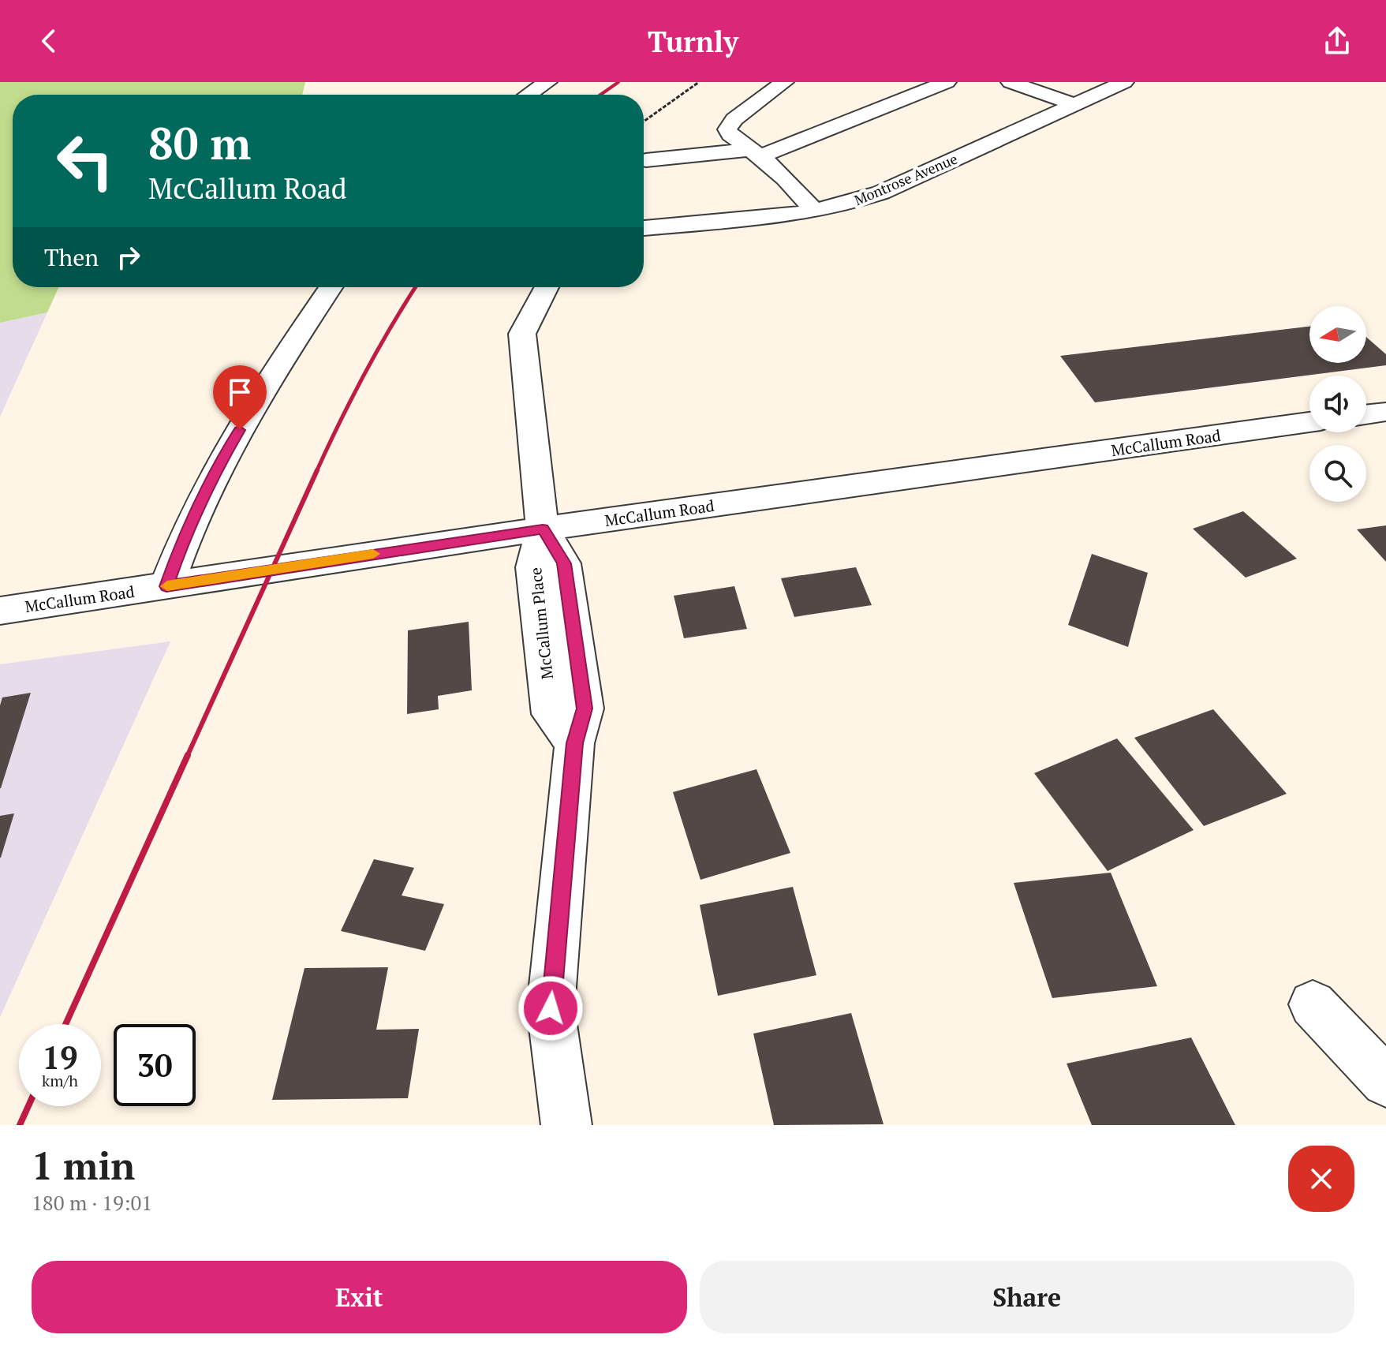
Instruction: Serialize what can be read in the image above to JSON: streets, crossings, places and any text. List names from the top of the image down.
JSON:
{
  "streets": {
    "street": ["Montrose Avenue", "McCallum Road", "McCallum Place"]
  },
  "crossings": [
    ["McCallum Road", "McCallum Place"]
  ],
  "north": "left",
  "page": {
    "header": "Turnly",
    "turn": ["80 m", "McCallum Road"],
    "then": "Then",
    "speed": "19 km/h",
    "limit": "30",
    "heading": ["1 min", "180 m · 19:01"],
    "buttons": ["Exit", "Share"]
  }
}
